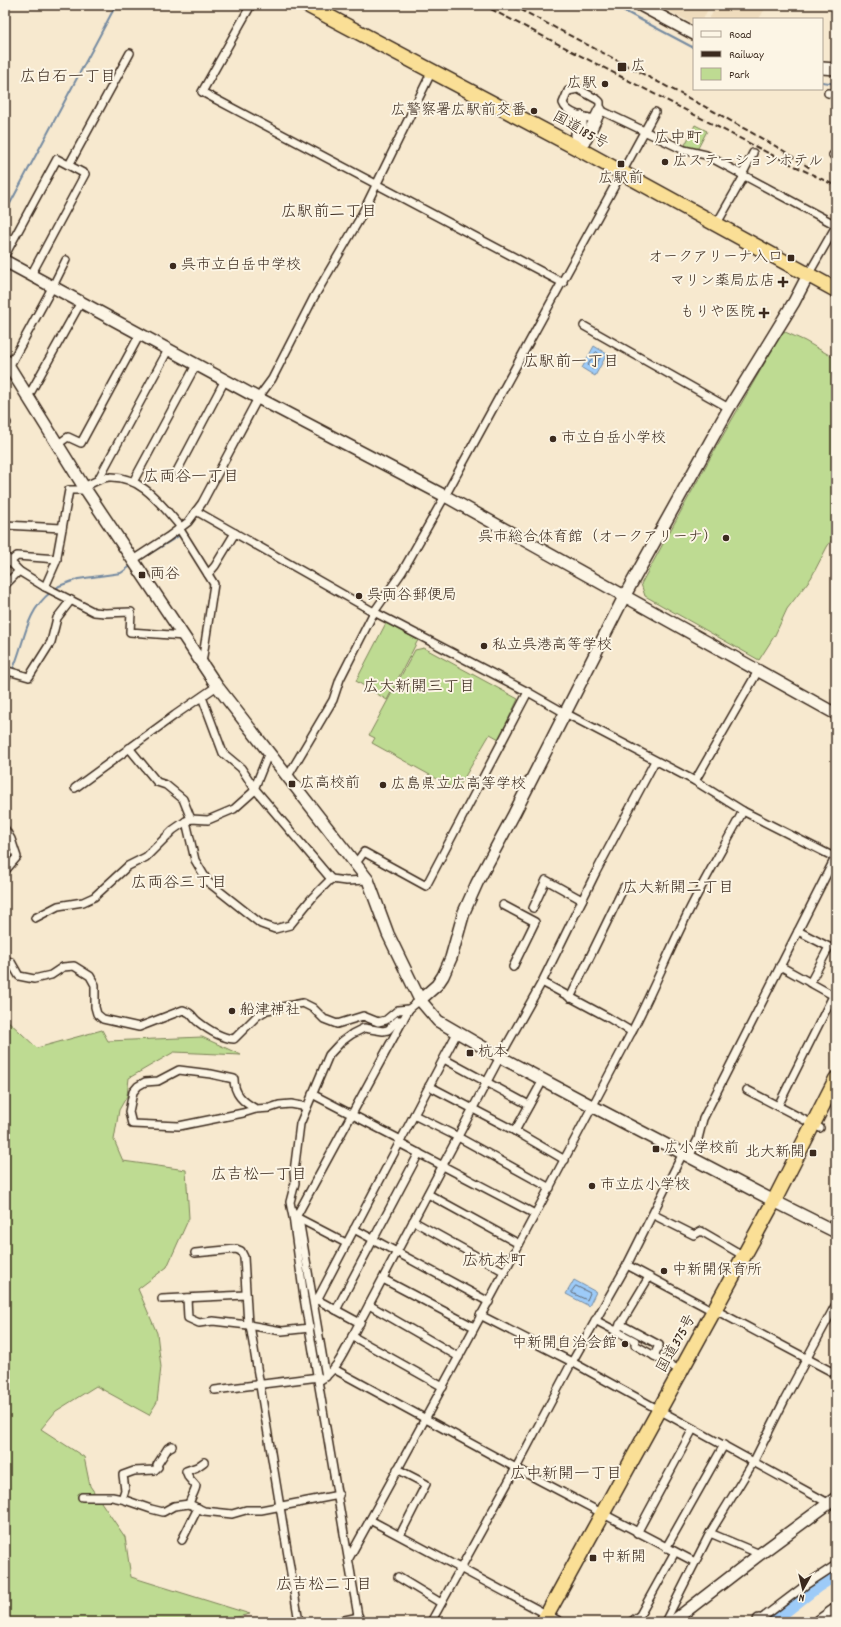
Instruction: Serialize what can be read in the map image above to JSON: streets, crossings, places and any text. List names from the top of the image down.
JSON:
{
  "streets": {
    "highway": ["国道185号", "国道375号"]
  },
  "districts": [
    "広白石一丁目",
    "広中町",
    "広駅前二丁目",
    "広駅前一丁目",
    "広両谷一丁目",
    "広大新開三丁目",
    "広両谷三丁目",
    "広大新開二丁目",
    "広吉松一丁目",
    "広杭本町",
    "広中新開一丁目",
    "広吉松二丁目"
  ],
  "places": {
    "transit": [
      "広",
      "広駅前",
      "オークアリーナ入口",
      "両谷",
      "広高校前",
      "杭本",
      "広小学校前",
      "北大新開",
      "中新開"
    ],
    "other": [
      "広駅",
      "広警察署広駅前交番",
      "広ステーションホテル",
      "呉市立白岳中学校",
      "市立白岳小学校",
      "呉市総合体育館（オークアリーナ）",
      "呉両谷郵便局",
      "私立呉港高等学校",
      "広島県立広高等学校",
      "船津神社",
      "市立広小学校",
      "中新開保育所",
      "中新開自治会館"
    ],
    "health": ["マリン薬局広店", "もりや医院"]
  },
  "legend": ["Road", "Railway", "Park"],
  "north": "bottom"
}
